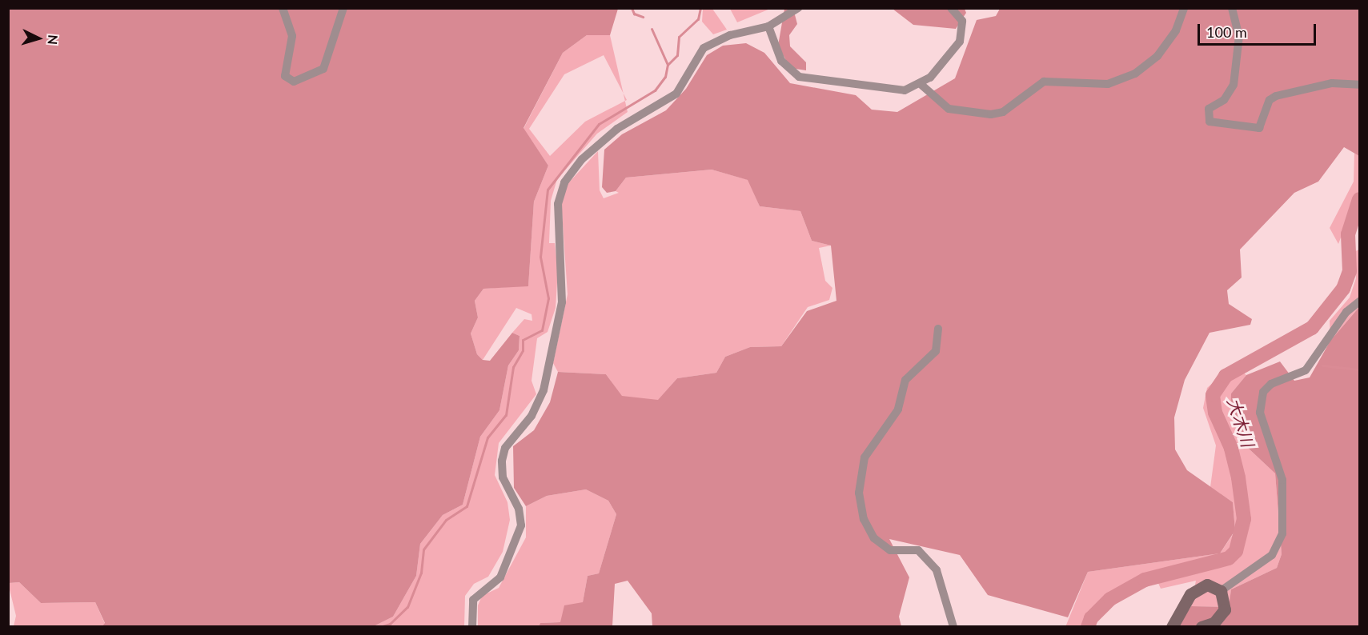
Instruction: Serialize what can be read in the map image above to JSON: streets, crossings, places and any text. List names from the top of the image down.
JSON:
{
  "water": ["大木川"],
  "scale_bar": "100 m",
  "north": "right"
}
